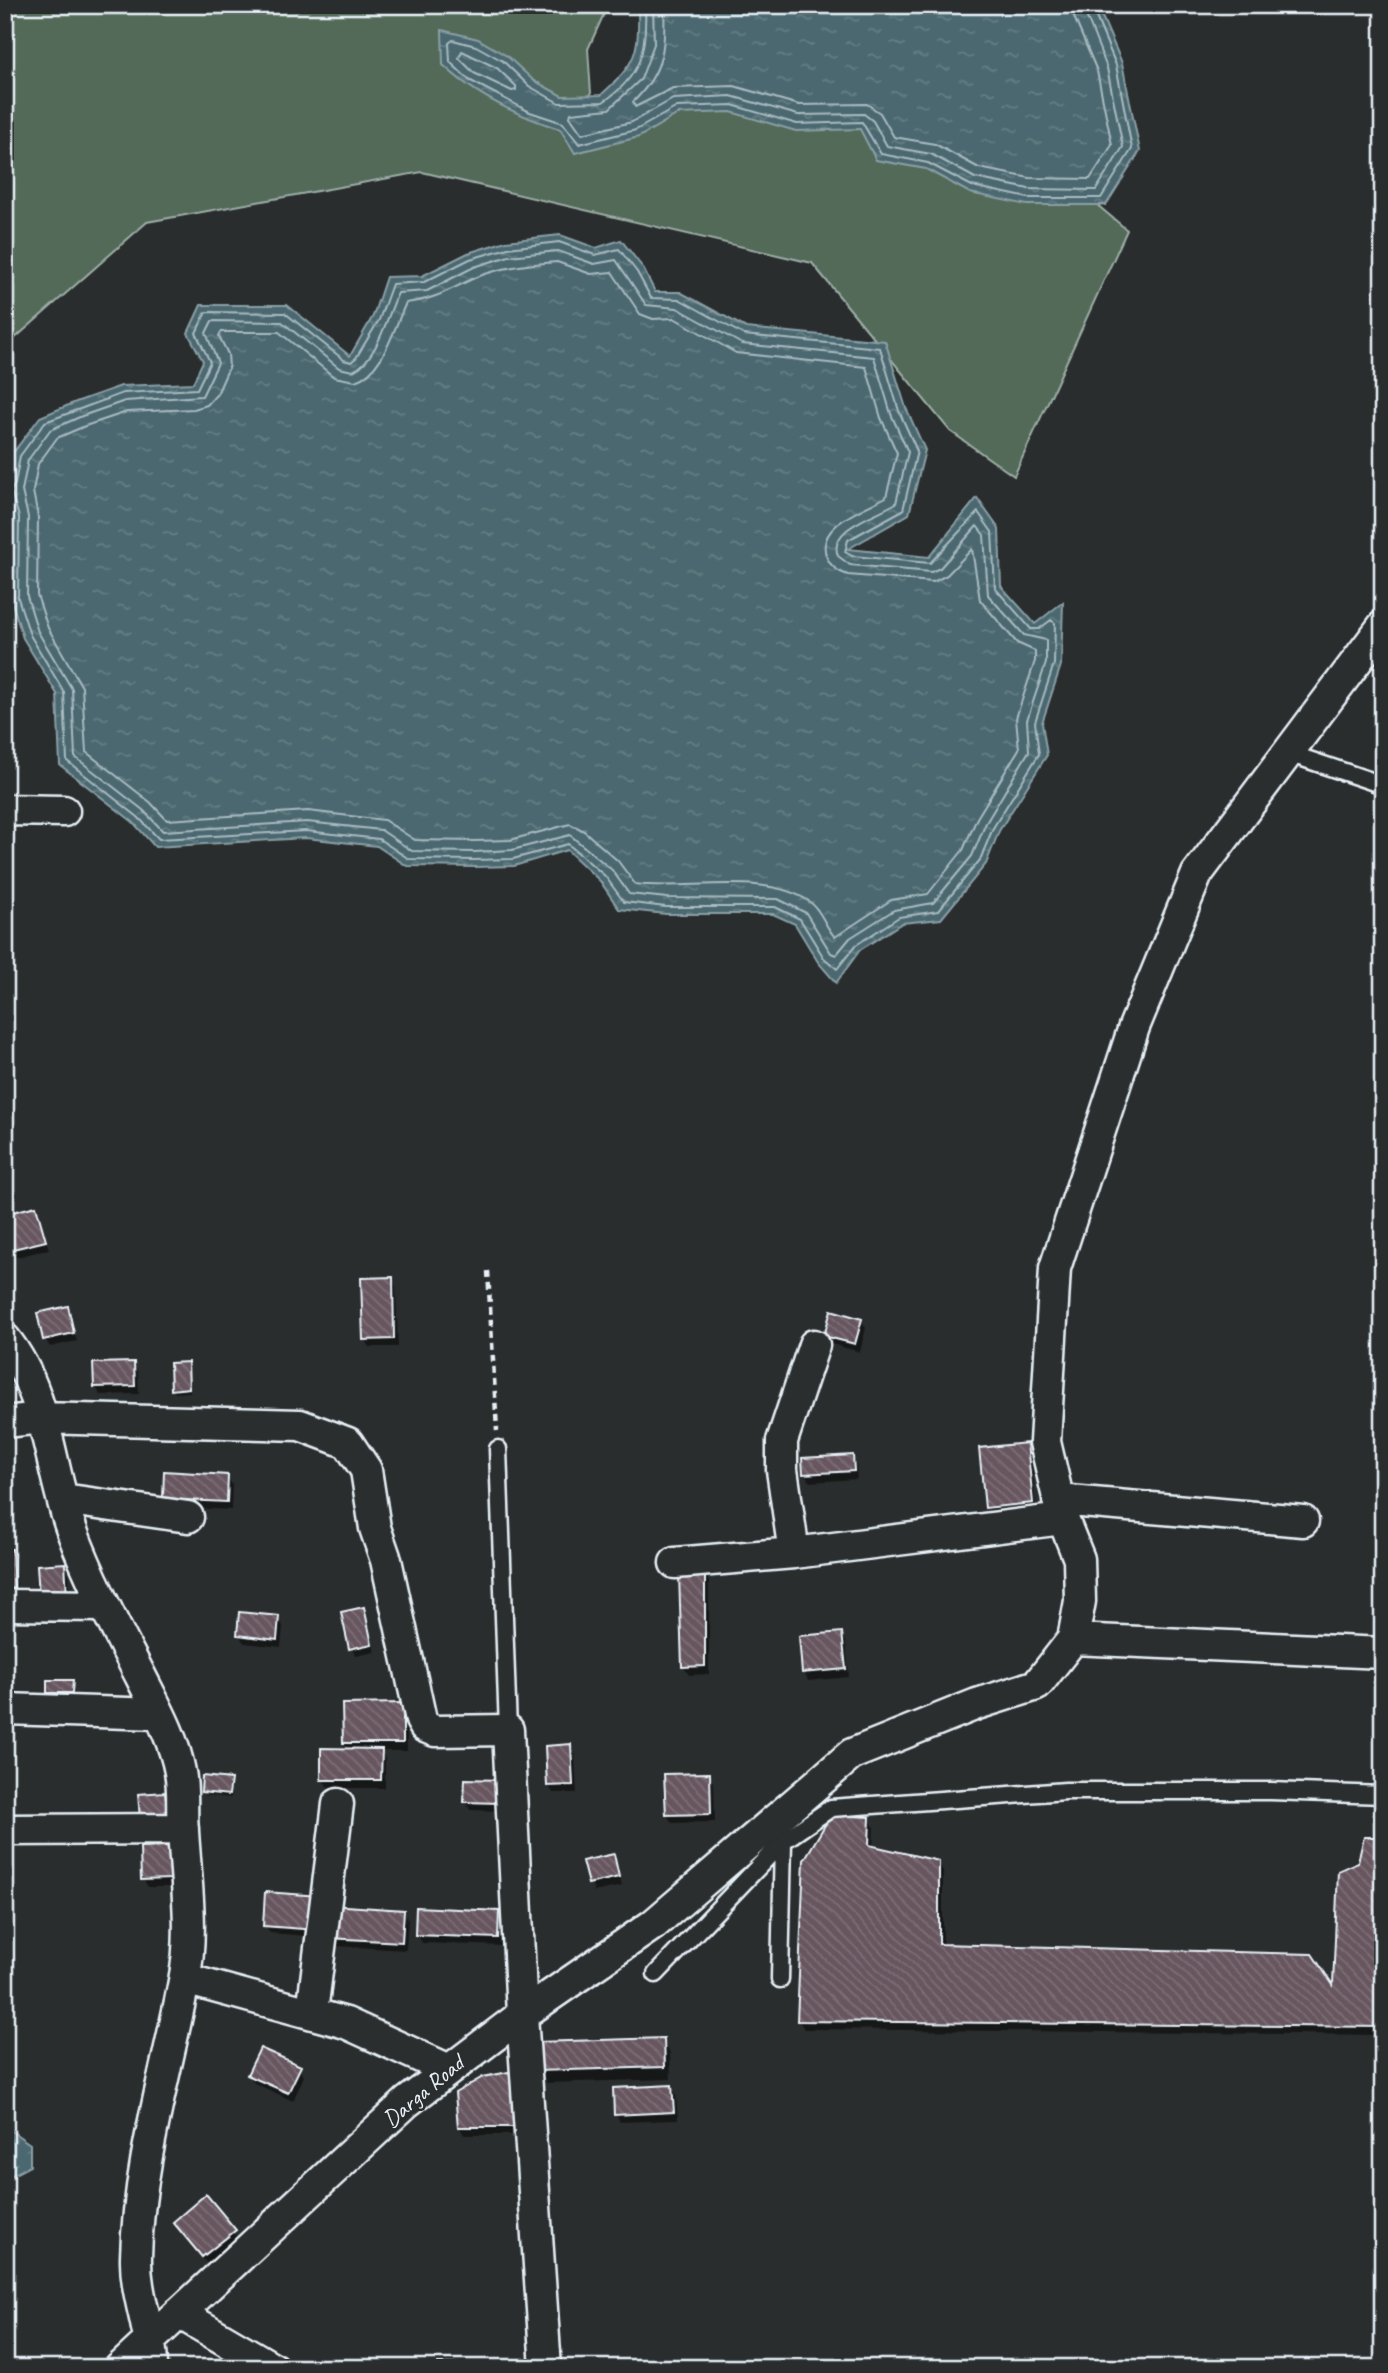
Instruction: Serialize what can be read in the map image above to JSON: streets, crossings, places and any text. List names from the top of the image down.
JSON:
{
  "streets": {
    "street": ["Darga Road"]
  }
}
